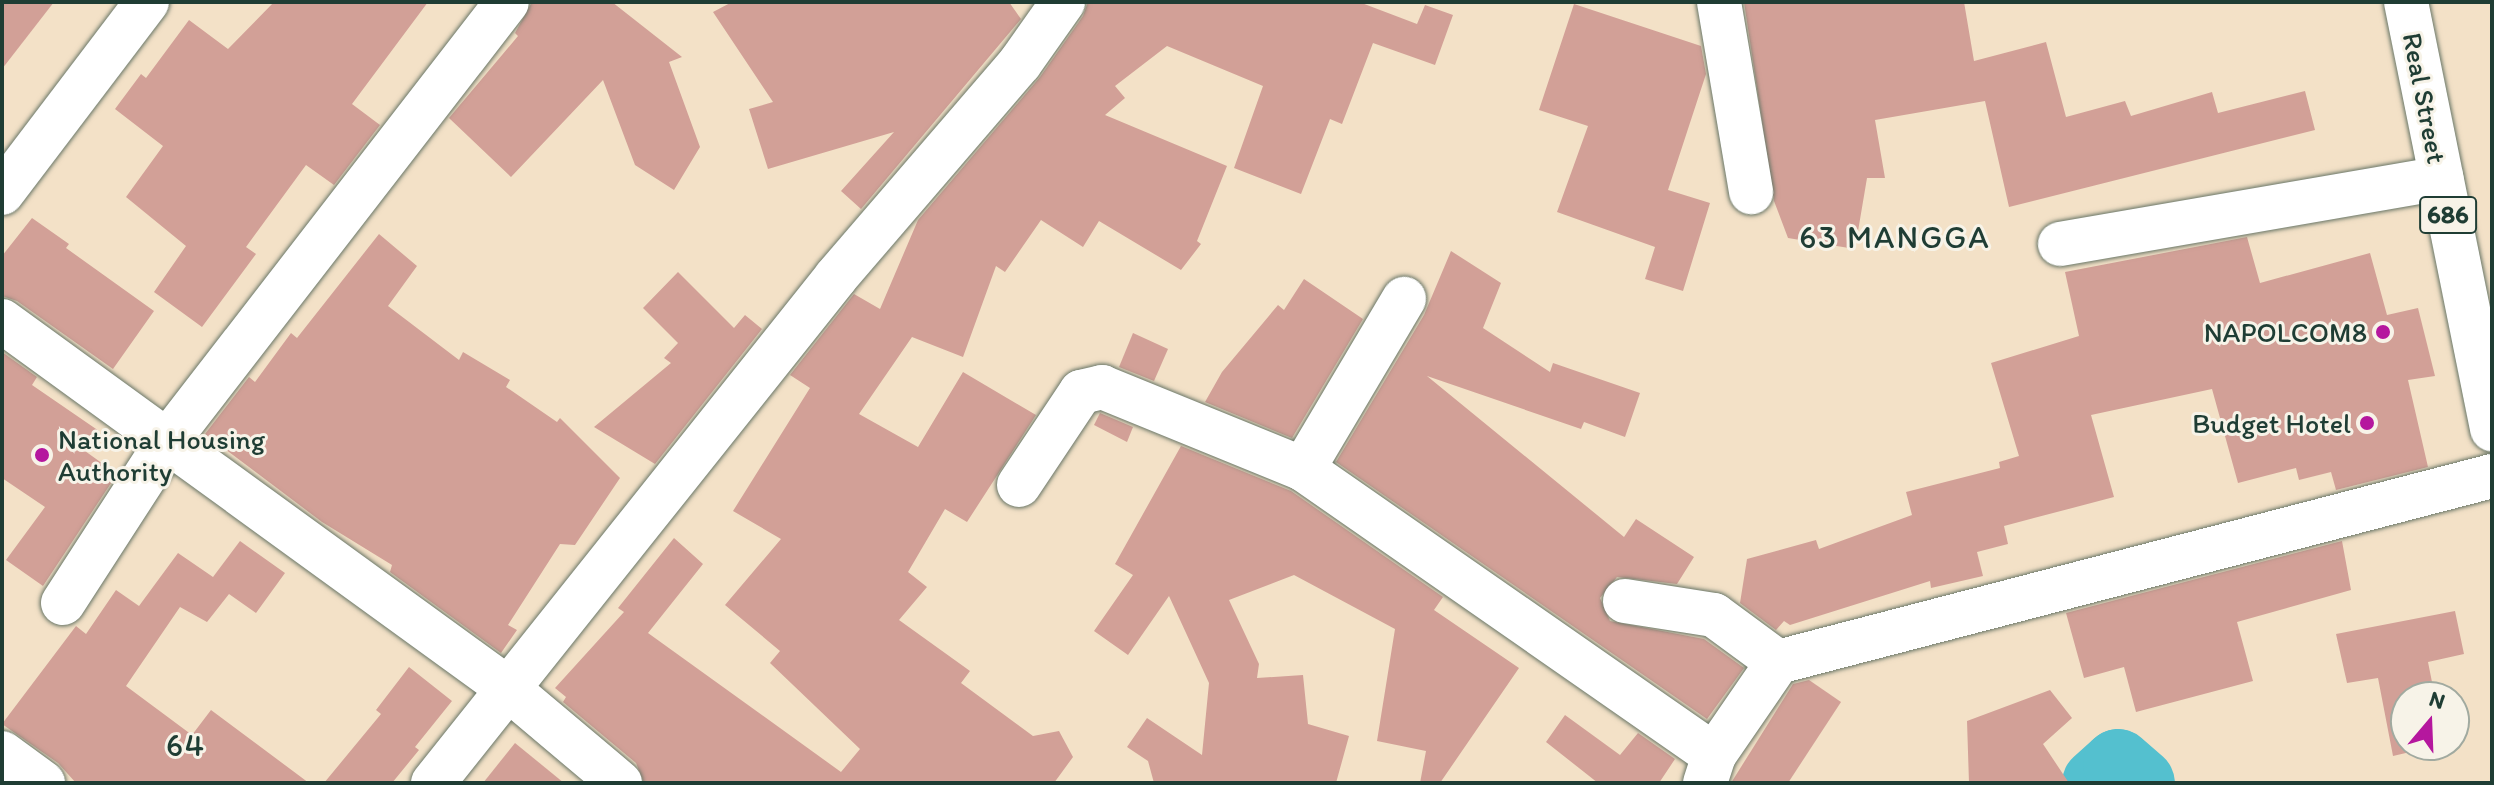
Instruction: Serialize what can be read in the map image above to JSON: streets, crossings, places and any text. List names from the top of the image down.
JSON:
{
  "streets": {
    "street": ["Real Street", "686"]
  },
  "districts": ["63 MANGGA", "64"],
  "places": ["NAPOLCOM8", "Budget Hotel", "National Housing Authority"],
  "north": "top"
}
